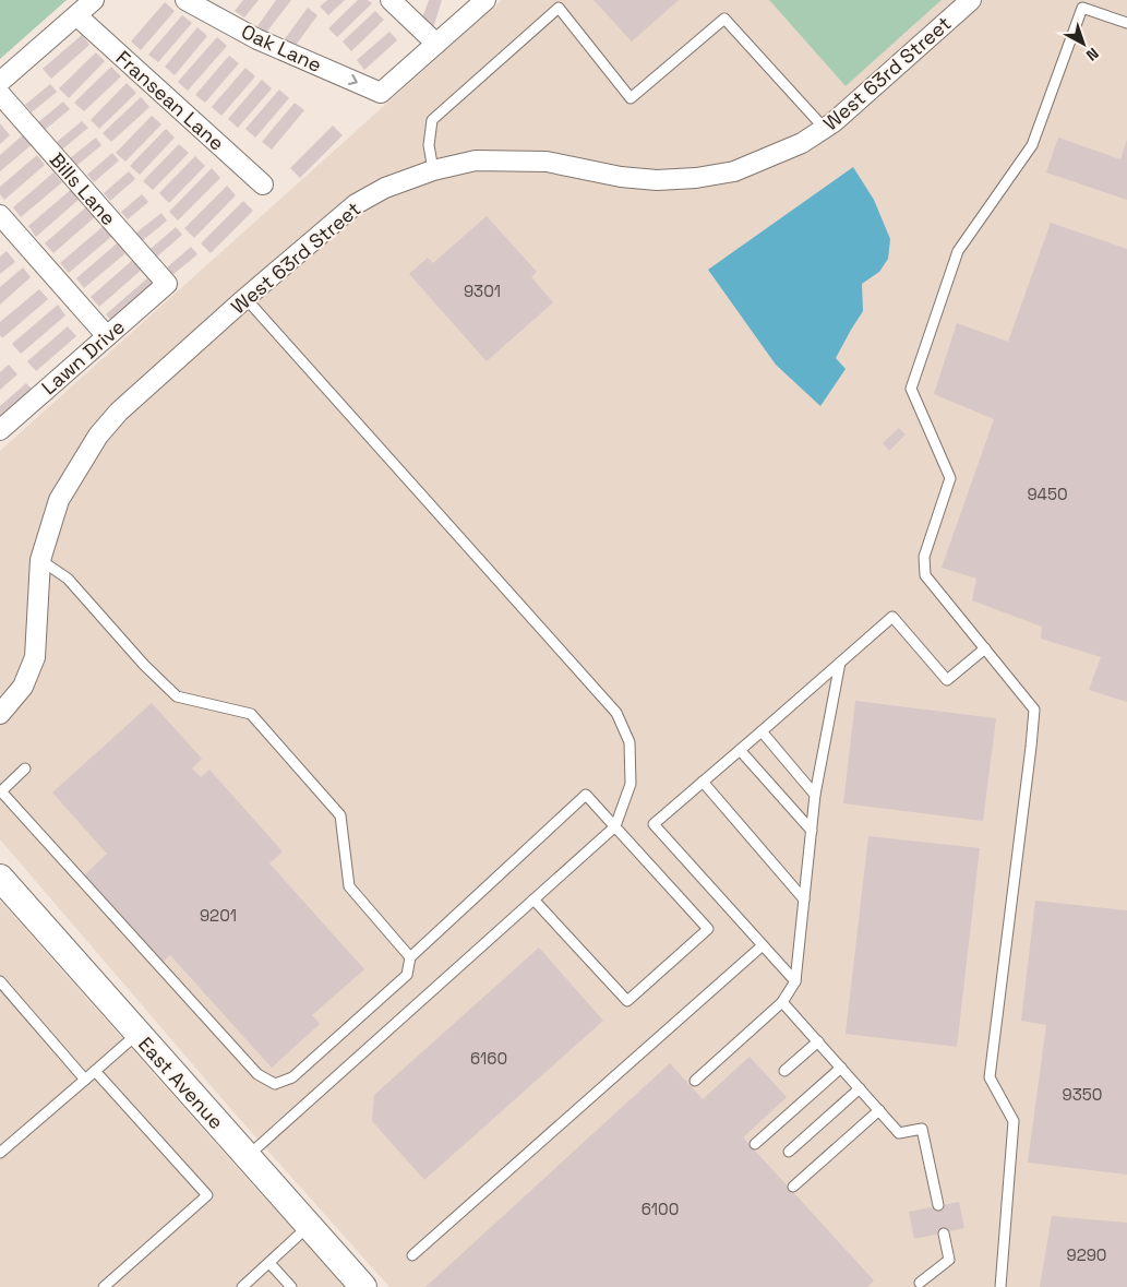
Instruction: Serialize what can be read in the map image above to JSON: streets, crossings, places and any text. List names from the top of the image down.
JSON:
{
  "streets": {
    "street": [
      "Oak Lane",
      "West 63rd Street",
      "Fransean Lane",
      "Bills Lane",
      "Lawn Drive",
      "East Avenue"
    ]
  },
  "crossings": [
    ["Bills Lane", "Lawn Drive"]
  ],
  "one_way": ["Oak Lane"],
  "house_numbers": [
    "9301",
    "9450",
    "9201",
    "6160",
    "9350",
    "6100",
    "9290"
  ],
  "north": "bottom right"
}
